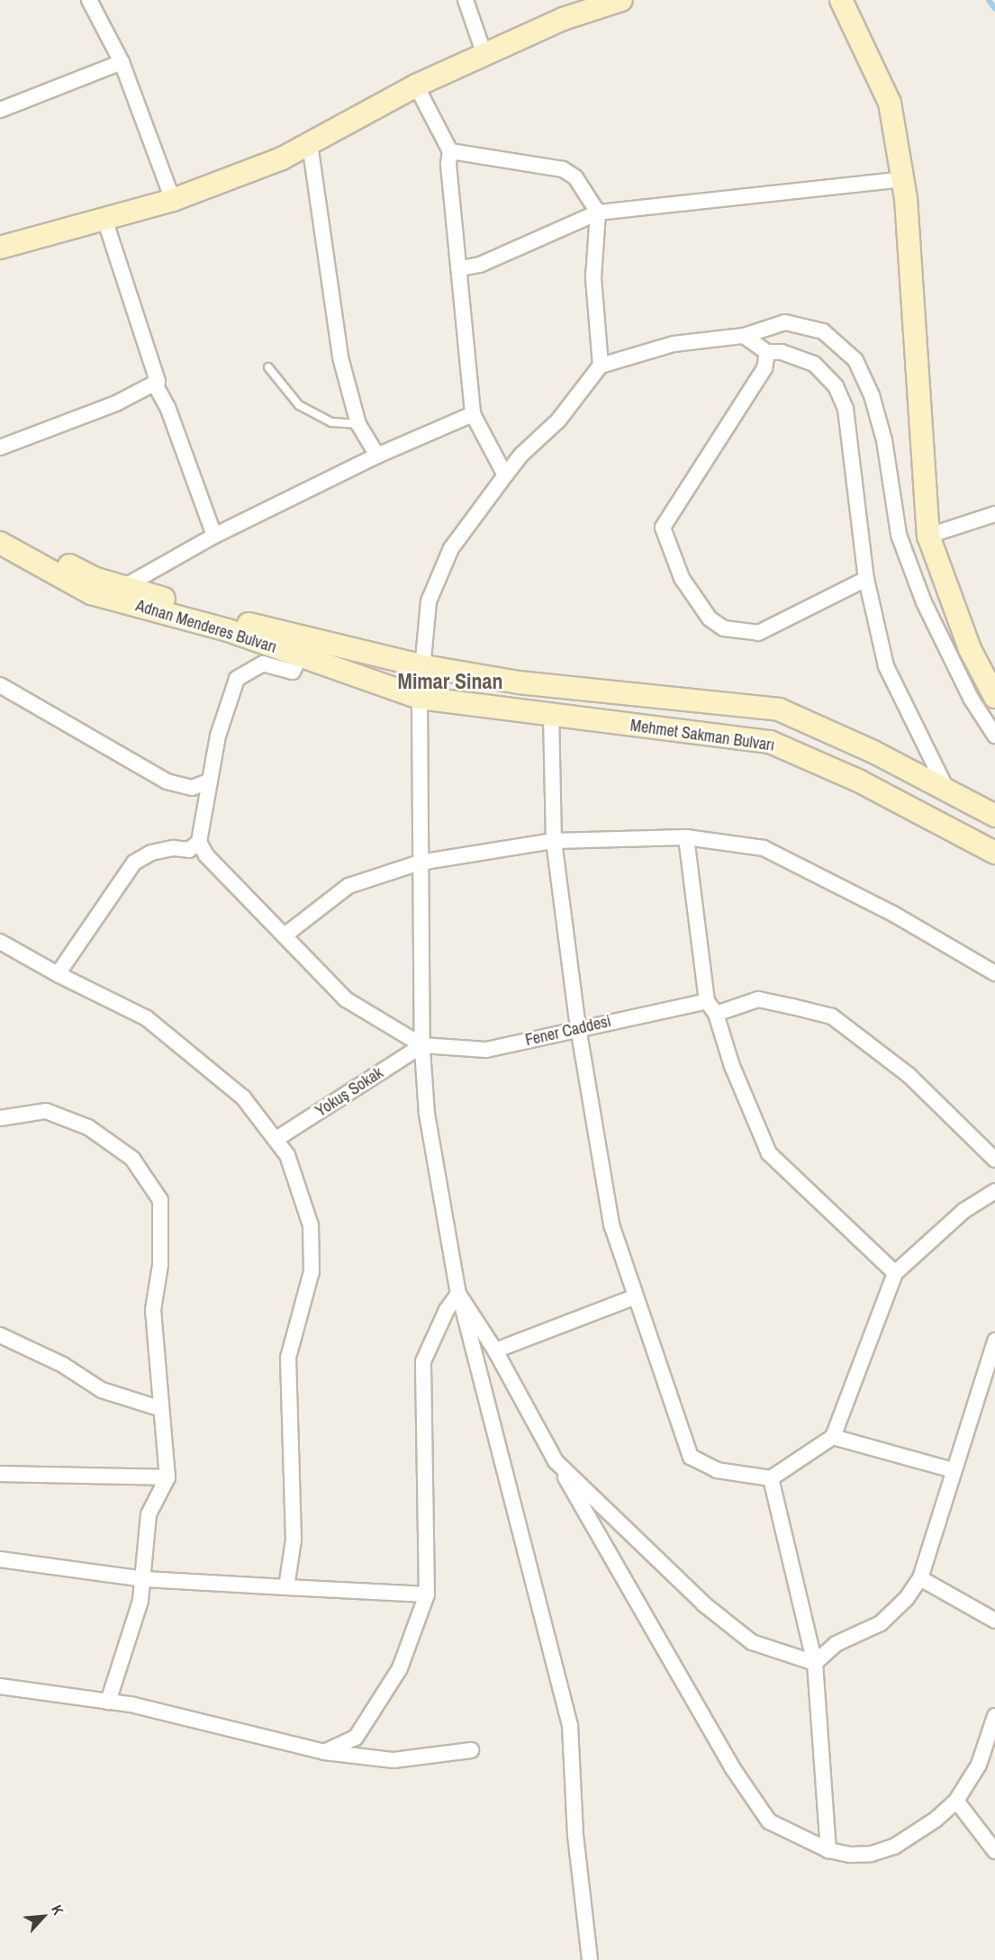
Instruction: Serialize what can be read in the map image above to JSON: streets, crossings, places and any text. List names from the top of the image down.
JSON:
{
  "streets": {
    "main road": ["Adnan Menderes Bulvarı", "Mehmet Sakman Bulvarı"],
    "street": ["Fener Caddesi", "Yokuş Sokak"]
  },
  "crossings": [
    ["Adnan Menderes Bulvarı", "Mehmet Sakman Bulvarı"],
    ["Fener Caddesi", "Yokuş Sokak"]
  ],
  "districts": ["Mimar Sinan"],
  "north": "top right"
}
